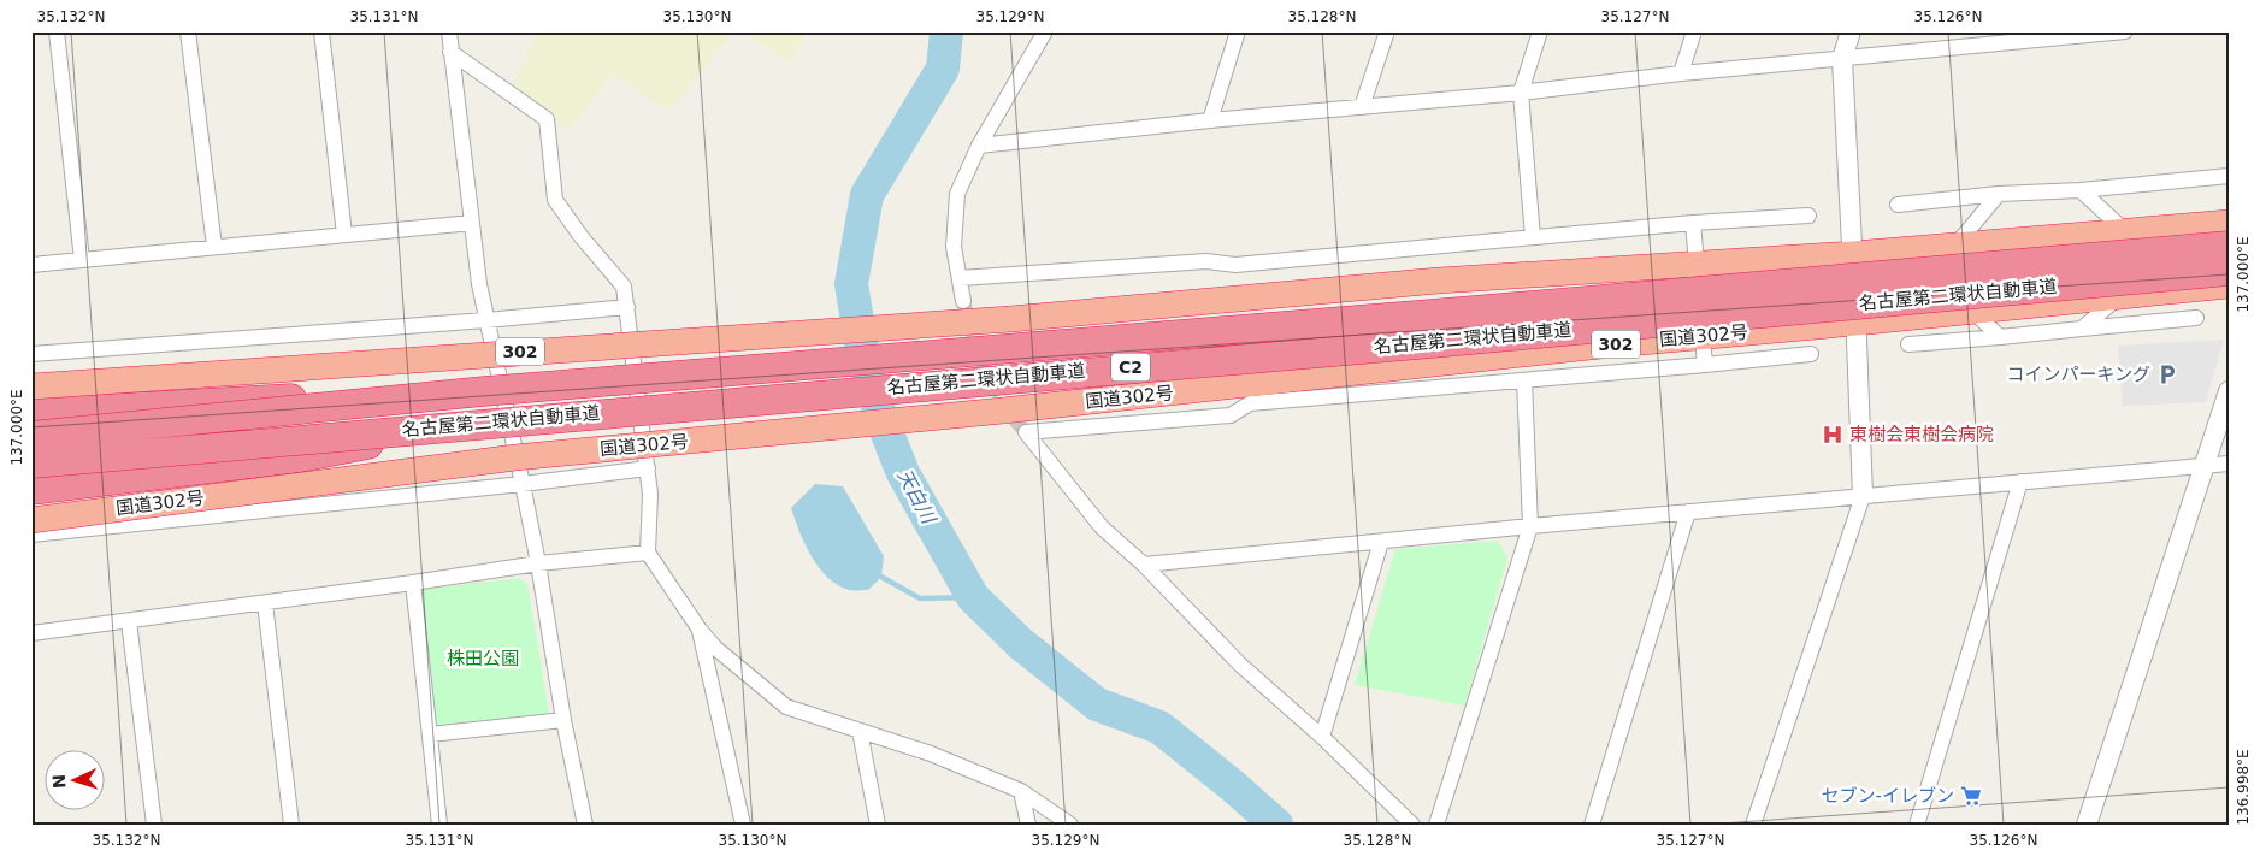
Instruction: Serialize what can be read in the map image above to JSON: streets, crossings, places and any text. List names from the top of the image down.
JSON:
{
  "streets": {
    "highway": [
      "名古屋第二環状自動車道",
      "国道302号",
      "302",
      "C2"
    ]
  },
  "water": ["天白川"],
  "parks": ["株田公園"],
  "places": {
    "parking": ["コインパーキング"],
    "hospital": ["東樹会東樹会病院"],
    "supermarket": ["セブン-イレブン"]
  },
  "north": "left",
  "coordinates": [
    "35.132°N",
    "35.131°N",
    "35.130°N",
    "35.129°N",
    "35.128°N",
    "35.127°N",
    "35.126°N",
    "137.000°E",
    "136.998°E"
  ]
}
